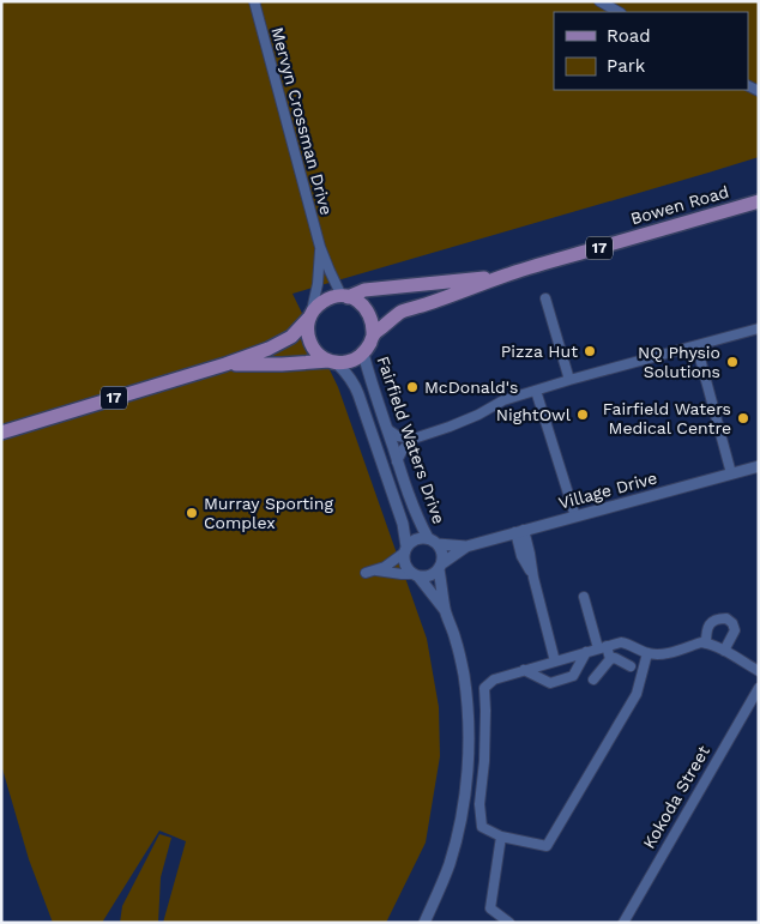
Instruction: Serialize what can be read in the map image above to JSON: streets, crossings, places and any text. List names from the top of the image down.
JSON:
{
  "streets": {
    "main road": ["Bowen Road", "17"],
    "street": [
      "Mervyn Crossman Drive",
      "Fairfield Waters Drive",
      "Village Drive",
      "Kokoda Street"
    ]
  },
  "crossings": [
    ["Mervyn Crossman Drive", "Bowen Road"],
    ["Mervyn Crossman Drive", "Fairfield Waters Drive"],
    ["Bowen Road", "Fairfield Waters Drive"],
    ["Fairfield Waters Drive", "Village Drive"]
  ],
  "places": [
    "Pizza Hut",
    "NQ Physio Solutions",
    "McDonald's",
    "NightOwl",
    "Fairfield Waters Medical Centre",
    "Murray Sporting Complex"
  ],
  "legend": ["Road", "Park"]
}
